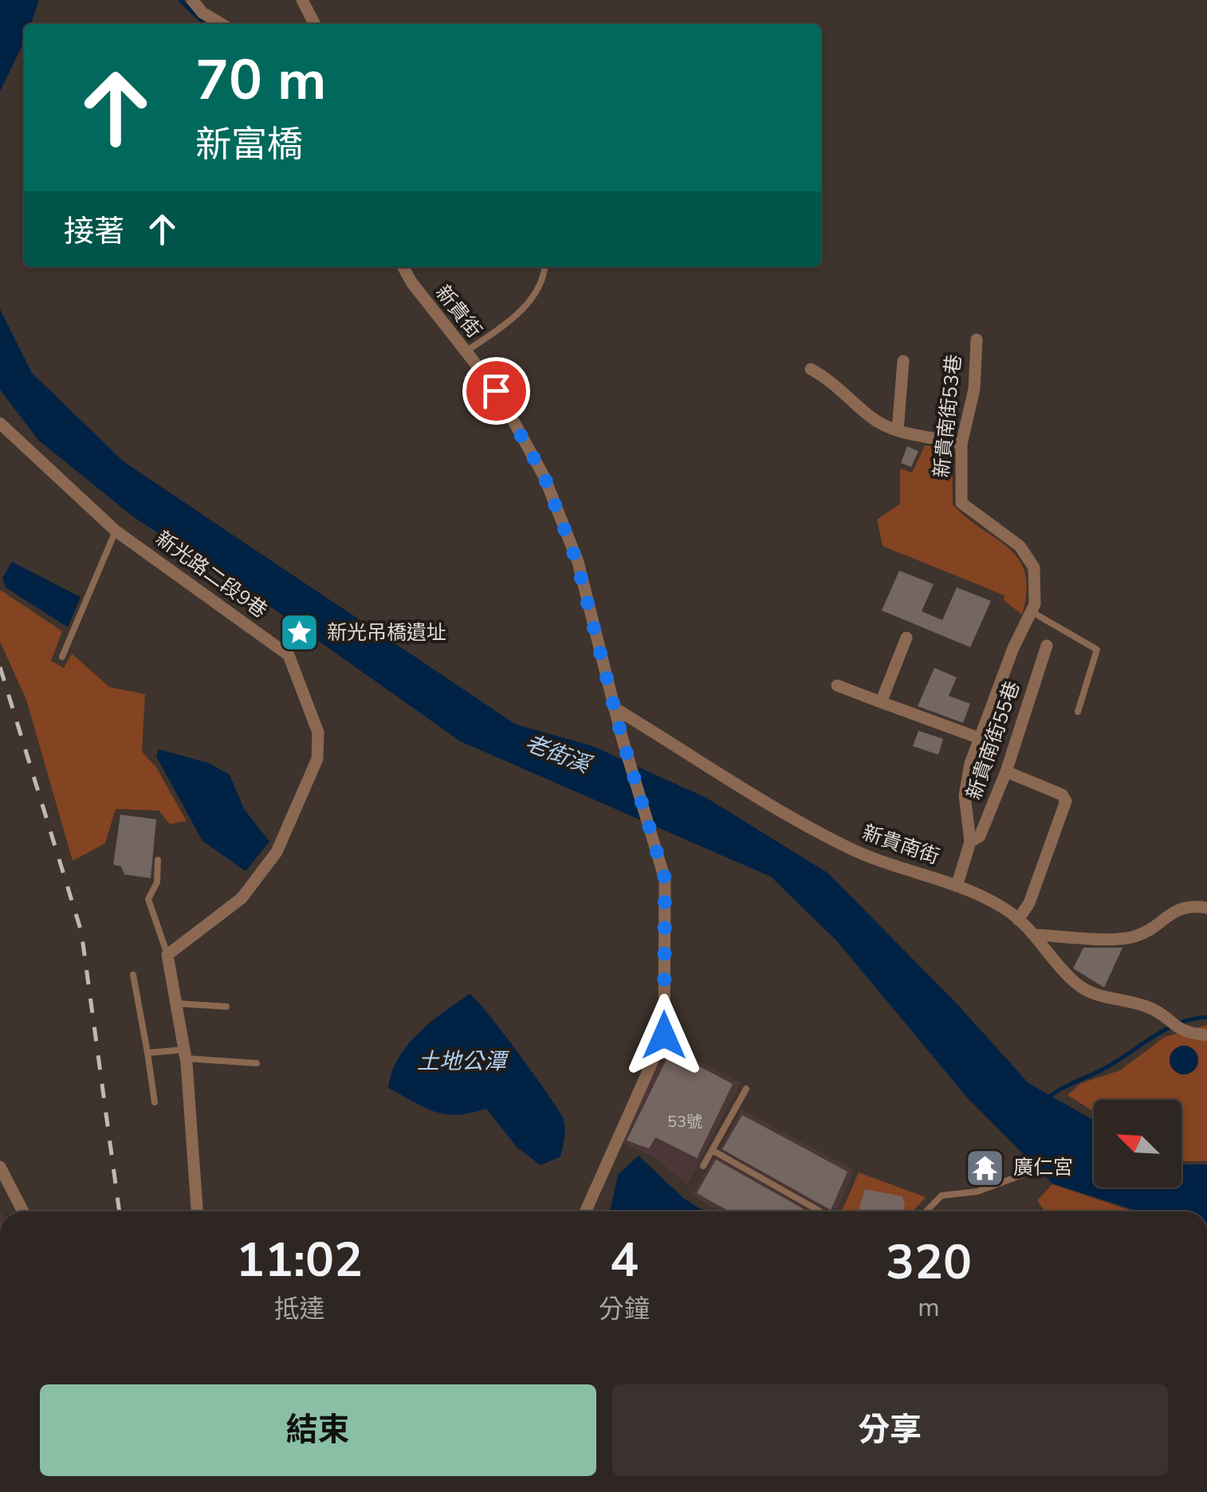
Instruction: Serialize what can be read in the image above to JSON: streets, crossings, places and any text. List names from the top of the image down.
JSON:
{
  "streets": {
    "street": [
      "新貴街",
      "新貴南街53巷",
      "新光路二段9巷",
      "新貴南街55巷",
      "新貴南街"
    ]
  },
  "crossings": [
    ["新貴街", "新貴南街"],
    ["新貴南街53巷", "新貴南街55巷"],
    ["新貴南街53巷", "新貴南街"]
  ],
  "water": ["老街溪", "土地公潭"],
  "places": {
    "place": ["新光吊橋遺址"],
    "temple": ["廣仁宮"]
  },
  "house_numbers": ["53號"],
  "north": "top left",
  "page": {
    "turn": ["70 m", "新富橋"],
    "then": "接著",
    "eta": [
      "11:02",
      "抵達",
      "4",
      "分鐘",
      "320",
      "m"
    ],
    "buttons": ["結束", "分享"]
  }
}
